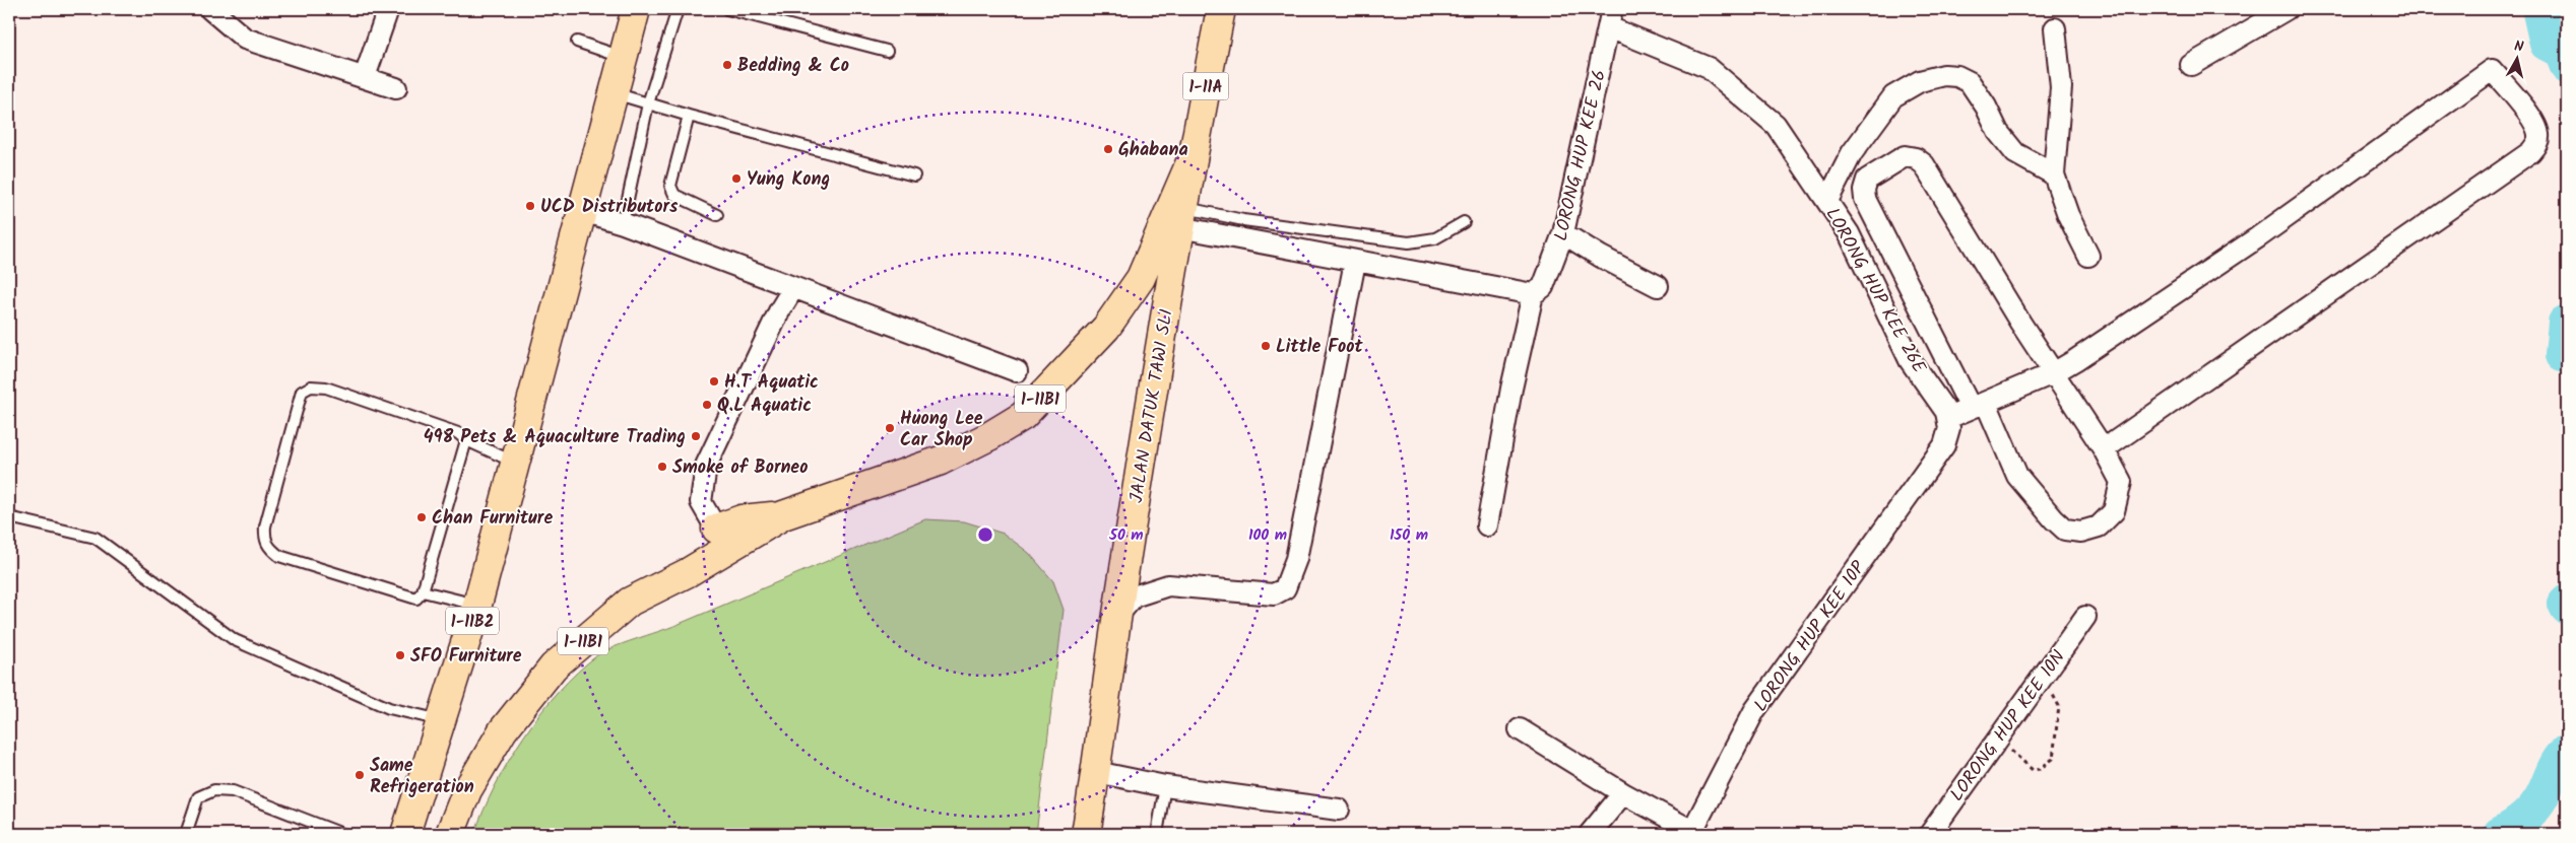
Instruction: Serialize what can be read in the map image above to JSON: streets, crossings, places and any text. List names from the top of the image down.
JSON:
{
  "streets": {
    "highway": [
      "1-11A",
      "1-11B1",
      "JALAN DATUK TAWI SLI",
      "1-11B2"
    ],
    "street": [
      "LORONG HUP KEE 26",
      "LORONG HUP KEE 26E",
      "LORONG HUP KEE 10P",
      "LORONG HUP KEE 10N"
    ]
  },
  "crossings": [
    ["LORONG HUP KEE 26", "LORONG HUP KEE 26E"],
    ["LORONG HUP KEE 26E", "LORONG HUP KEE 10P"],
    ["1-11B1", "JALAN DATUK TAWI SLI"]
  ],
  "places": [
    "Bedding & Co",
    "Ghabana",
    "Yung Kong",
    "UCD Distributors",
    "Little Foot",
    "H.T Aquatic",
    "Q.L Aquatic",
    "Huong Lee Car Shop",
    "498 Pets & Aquaculture Trading",
    "Smoke of Borneo",
    "Chan Furniture",
    "SFO Furniture",
    "Same Refrigeration"
  ],
  "north": "top",
  "rings": ["50 m", "100 m", "150 m"]
}
